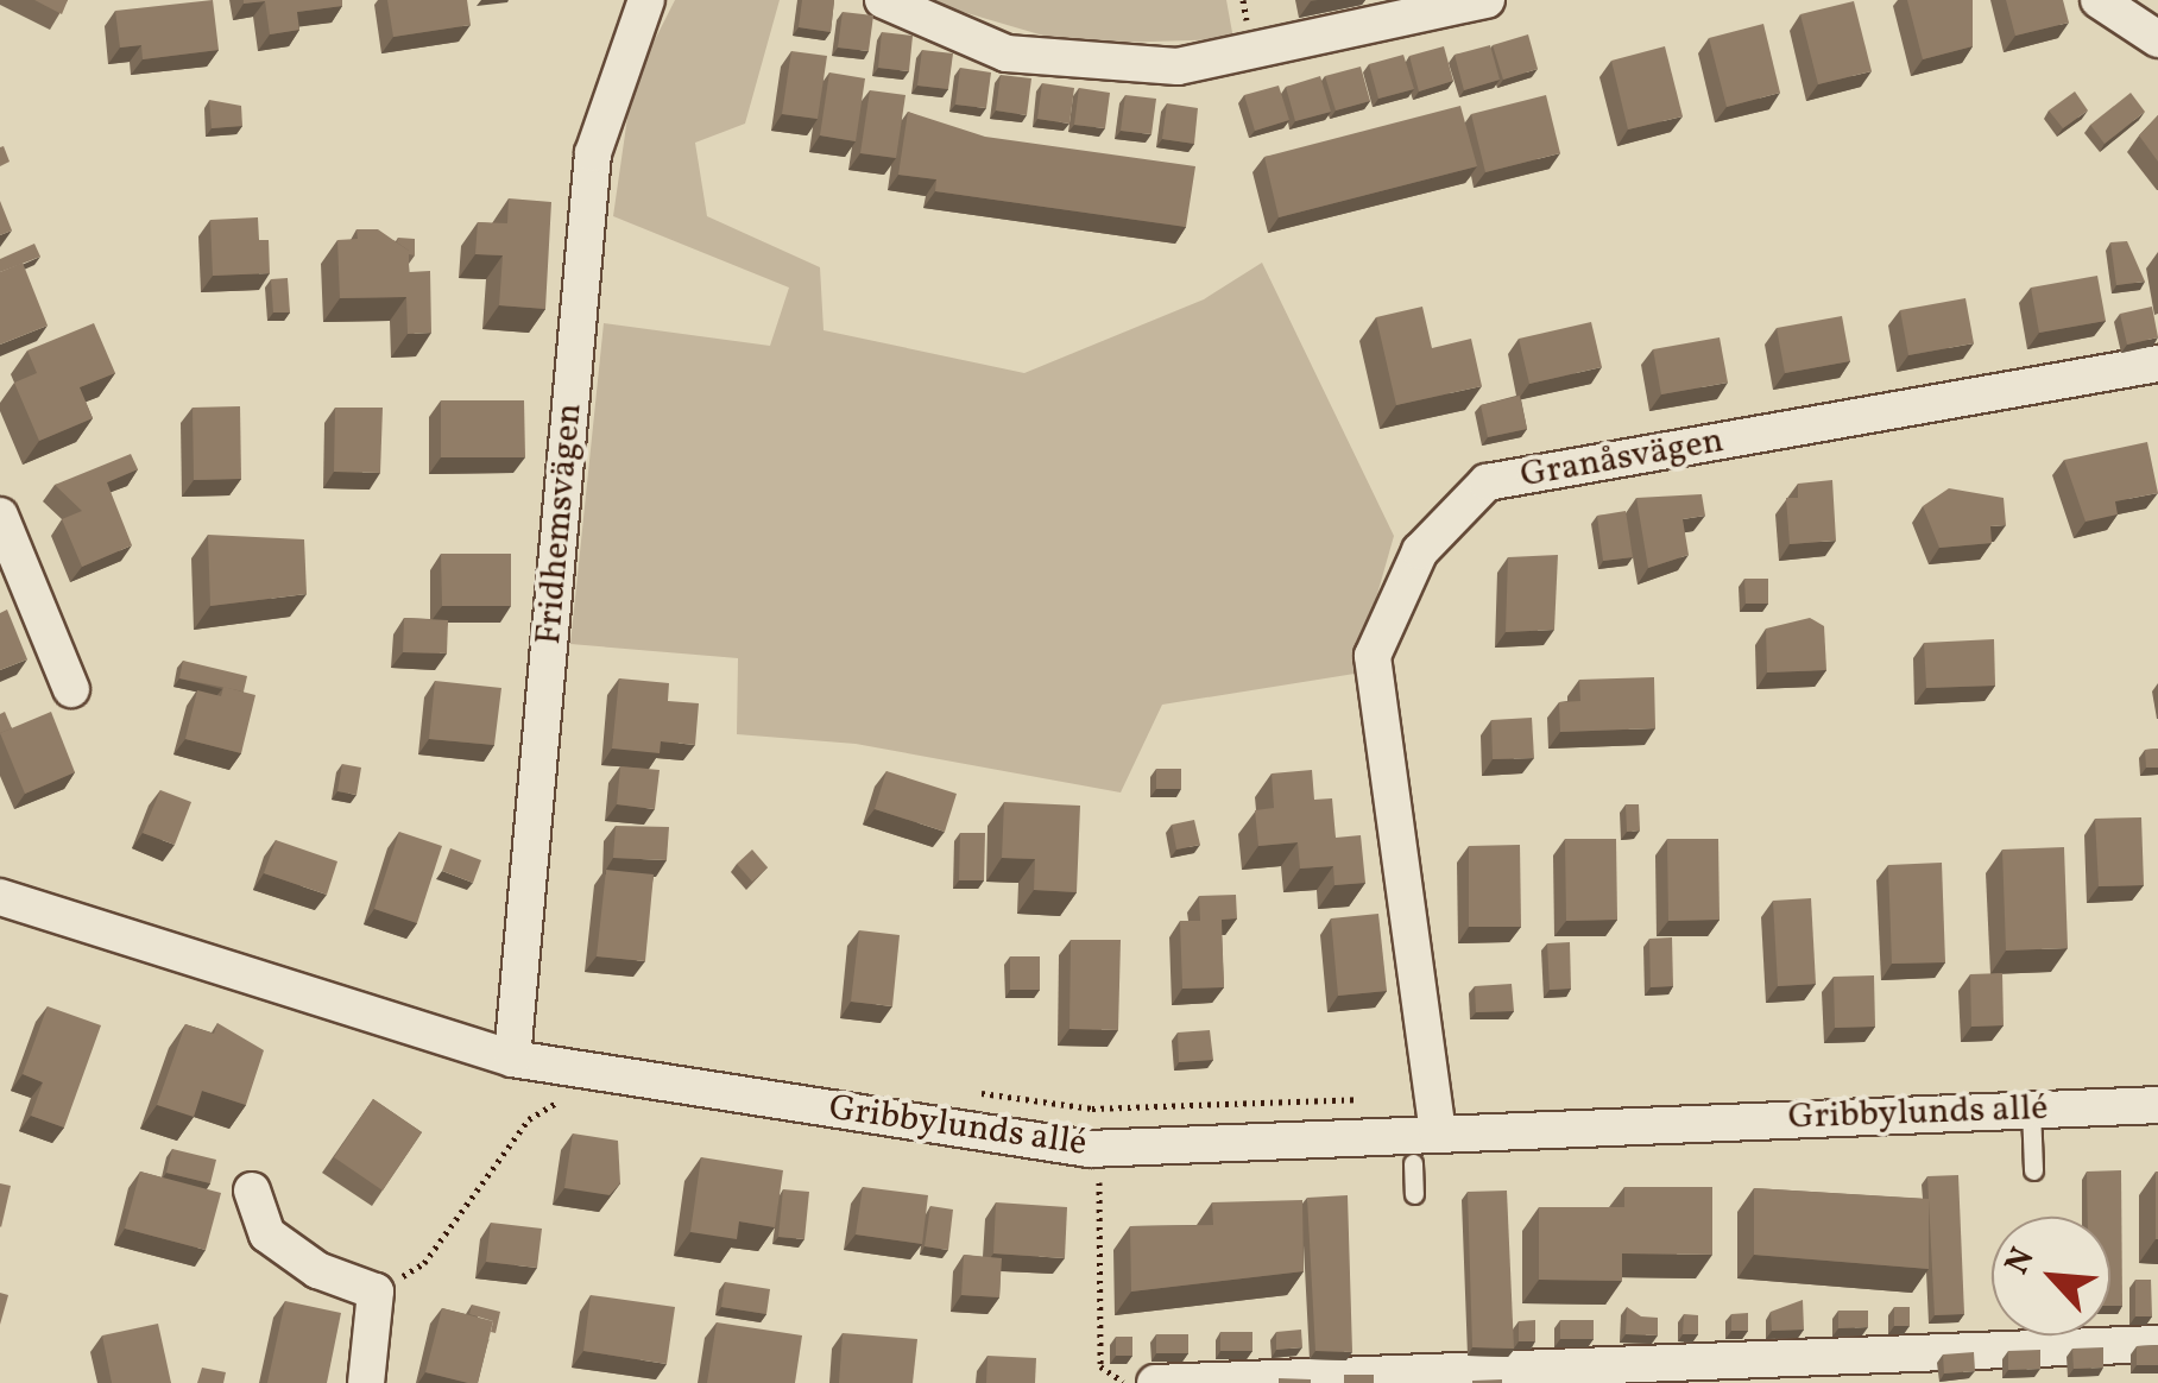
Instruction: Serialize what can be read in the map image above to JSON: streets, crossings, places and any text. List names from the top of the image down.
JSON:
{
  "streets": {
    "street": ["Granåsvägen", "Fridhemsvägen", "Gribbylunds allé"]
  },
  "crossings": [
    ["Granåsvägen", "Gribbylunds allé"],
    ["Fridhemsvägen", "Gribbylunds allé"]
  ],
  "north": "top left"
}
